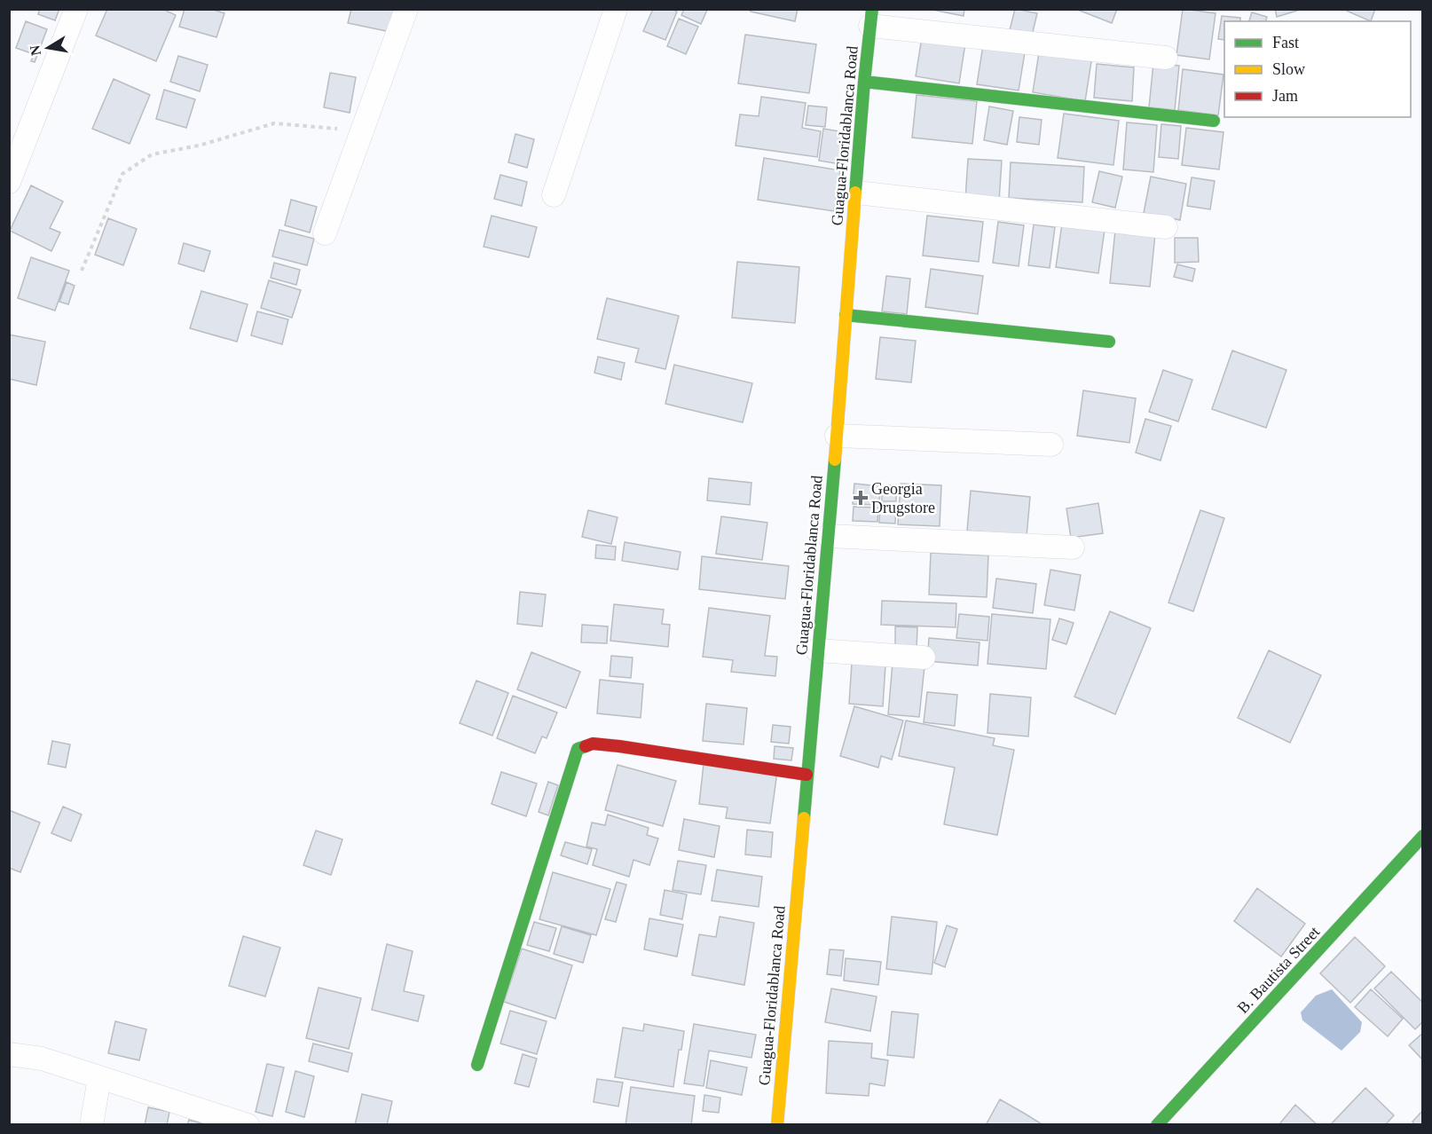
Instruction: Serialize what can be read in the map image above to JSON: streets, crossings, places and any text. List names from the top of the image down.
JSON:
{
  "streets": {
    "street": ["Guagua-Floridablanca Road", "B. Bautista Street"]
  },
  "places": {
    "health": ["Georgia Drugstore"]
  },
  "legend": ["Fast", "Slow", "Jam"],
  "north": "left"
}
